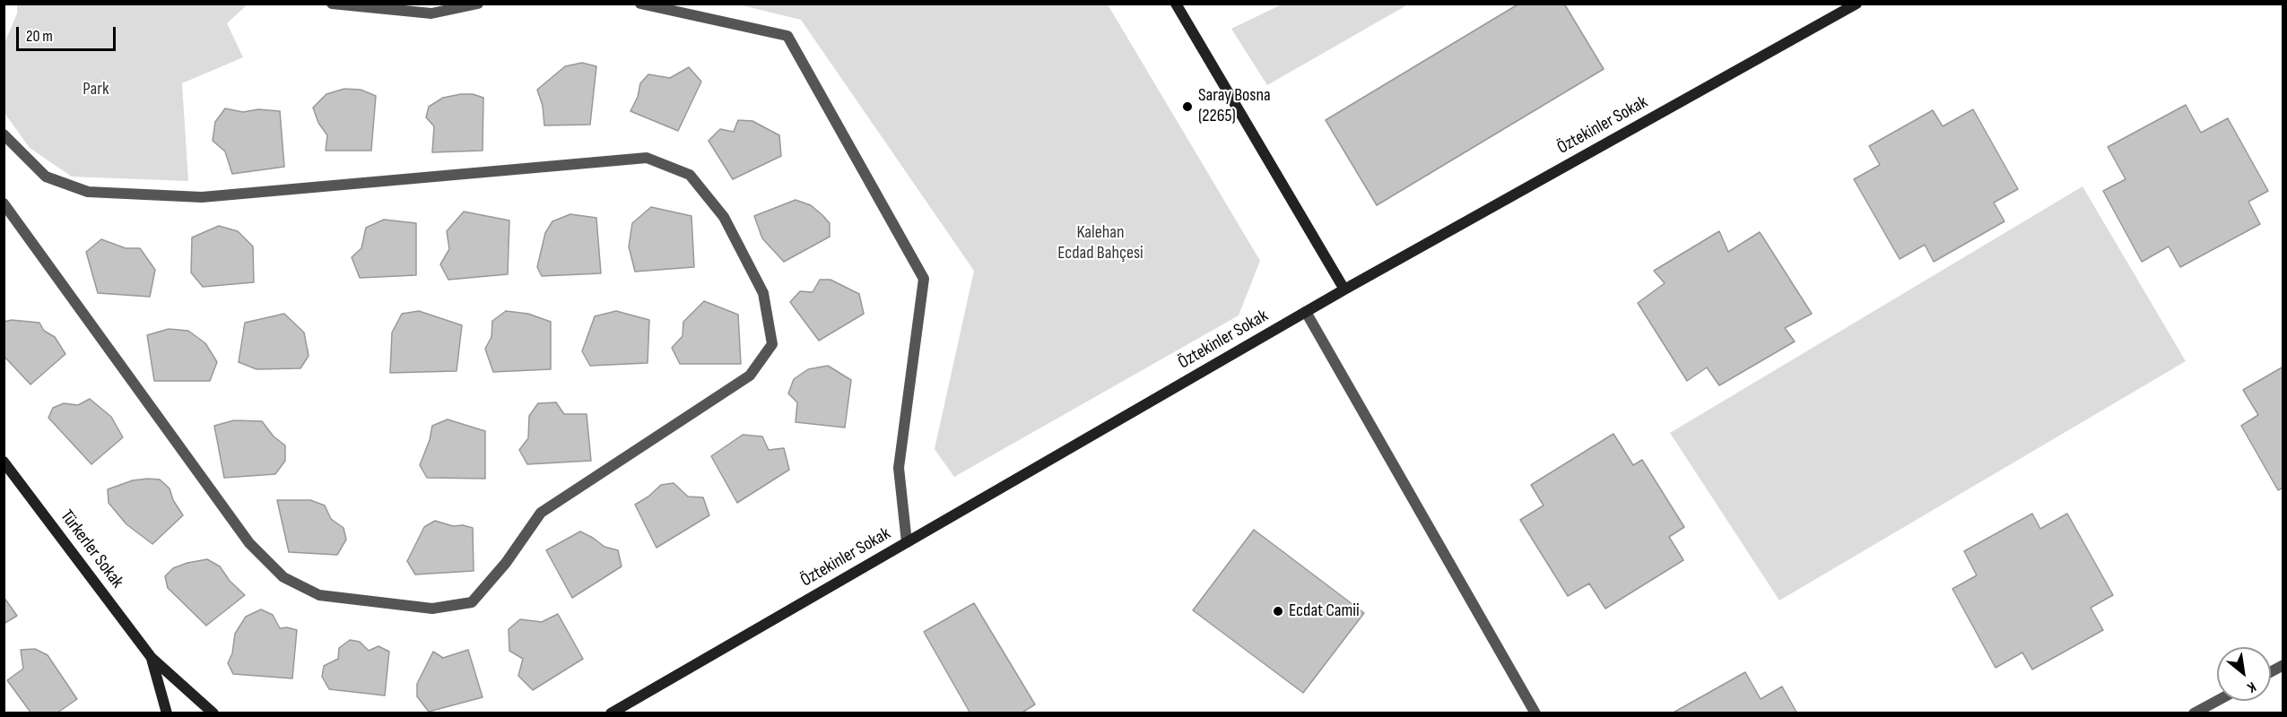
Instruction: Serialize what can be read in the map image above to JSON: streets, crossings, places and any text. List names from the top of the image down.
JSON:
{
  "streets": {
    "street": ["Öztekinler Sokak", "Türkerler Sokak"]
  },
  "parks": ["Park", "Kalehan Ecdad Bahçesi"],
  "places": ["Saray Bosna (2265)", "Ecdat Camii"],
  "scale_bar": "20 m",
  "north": "bottom right"
}
